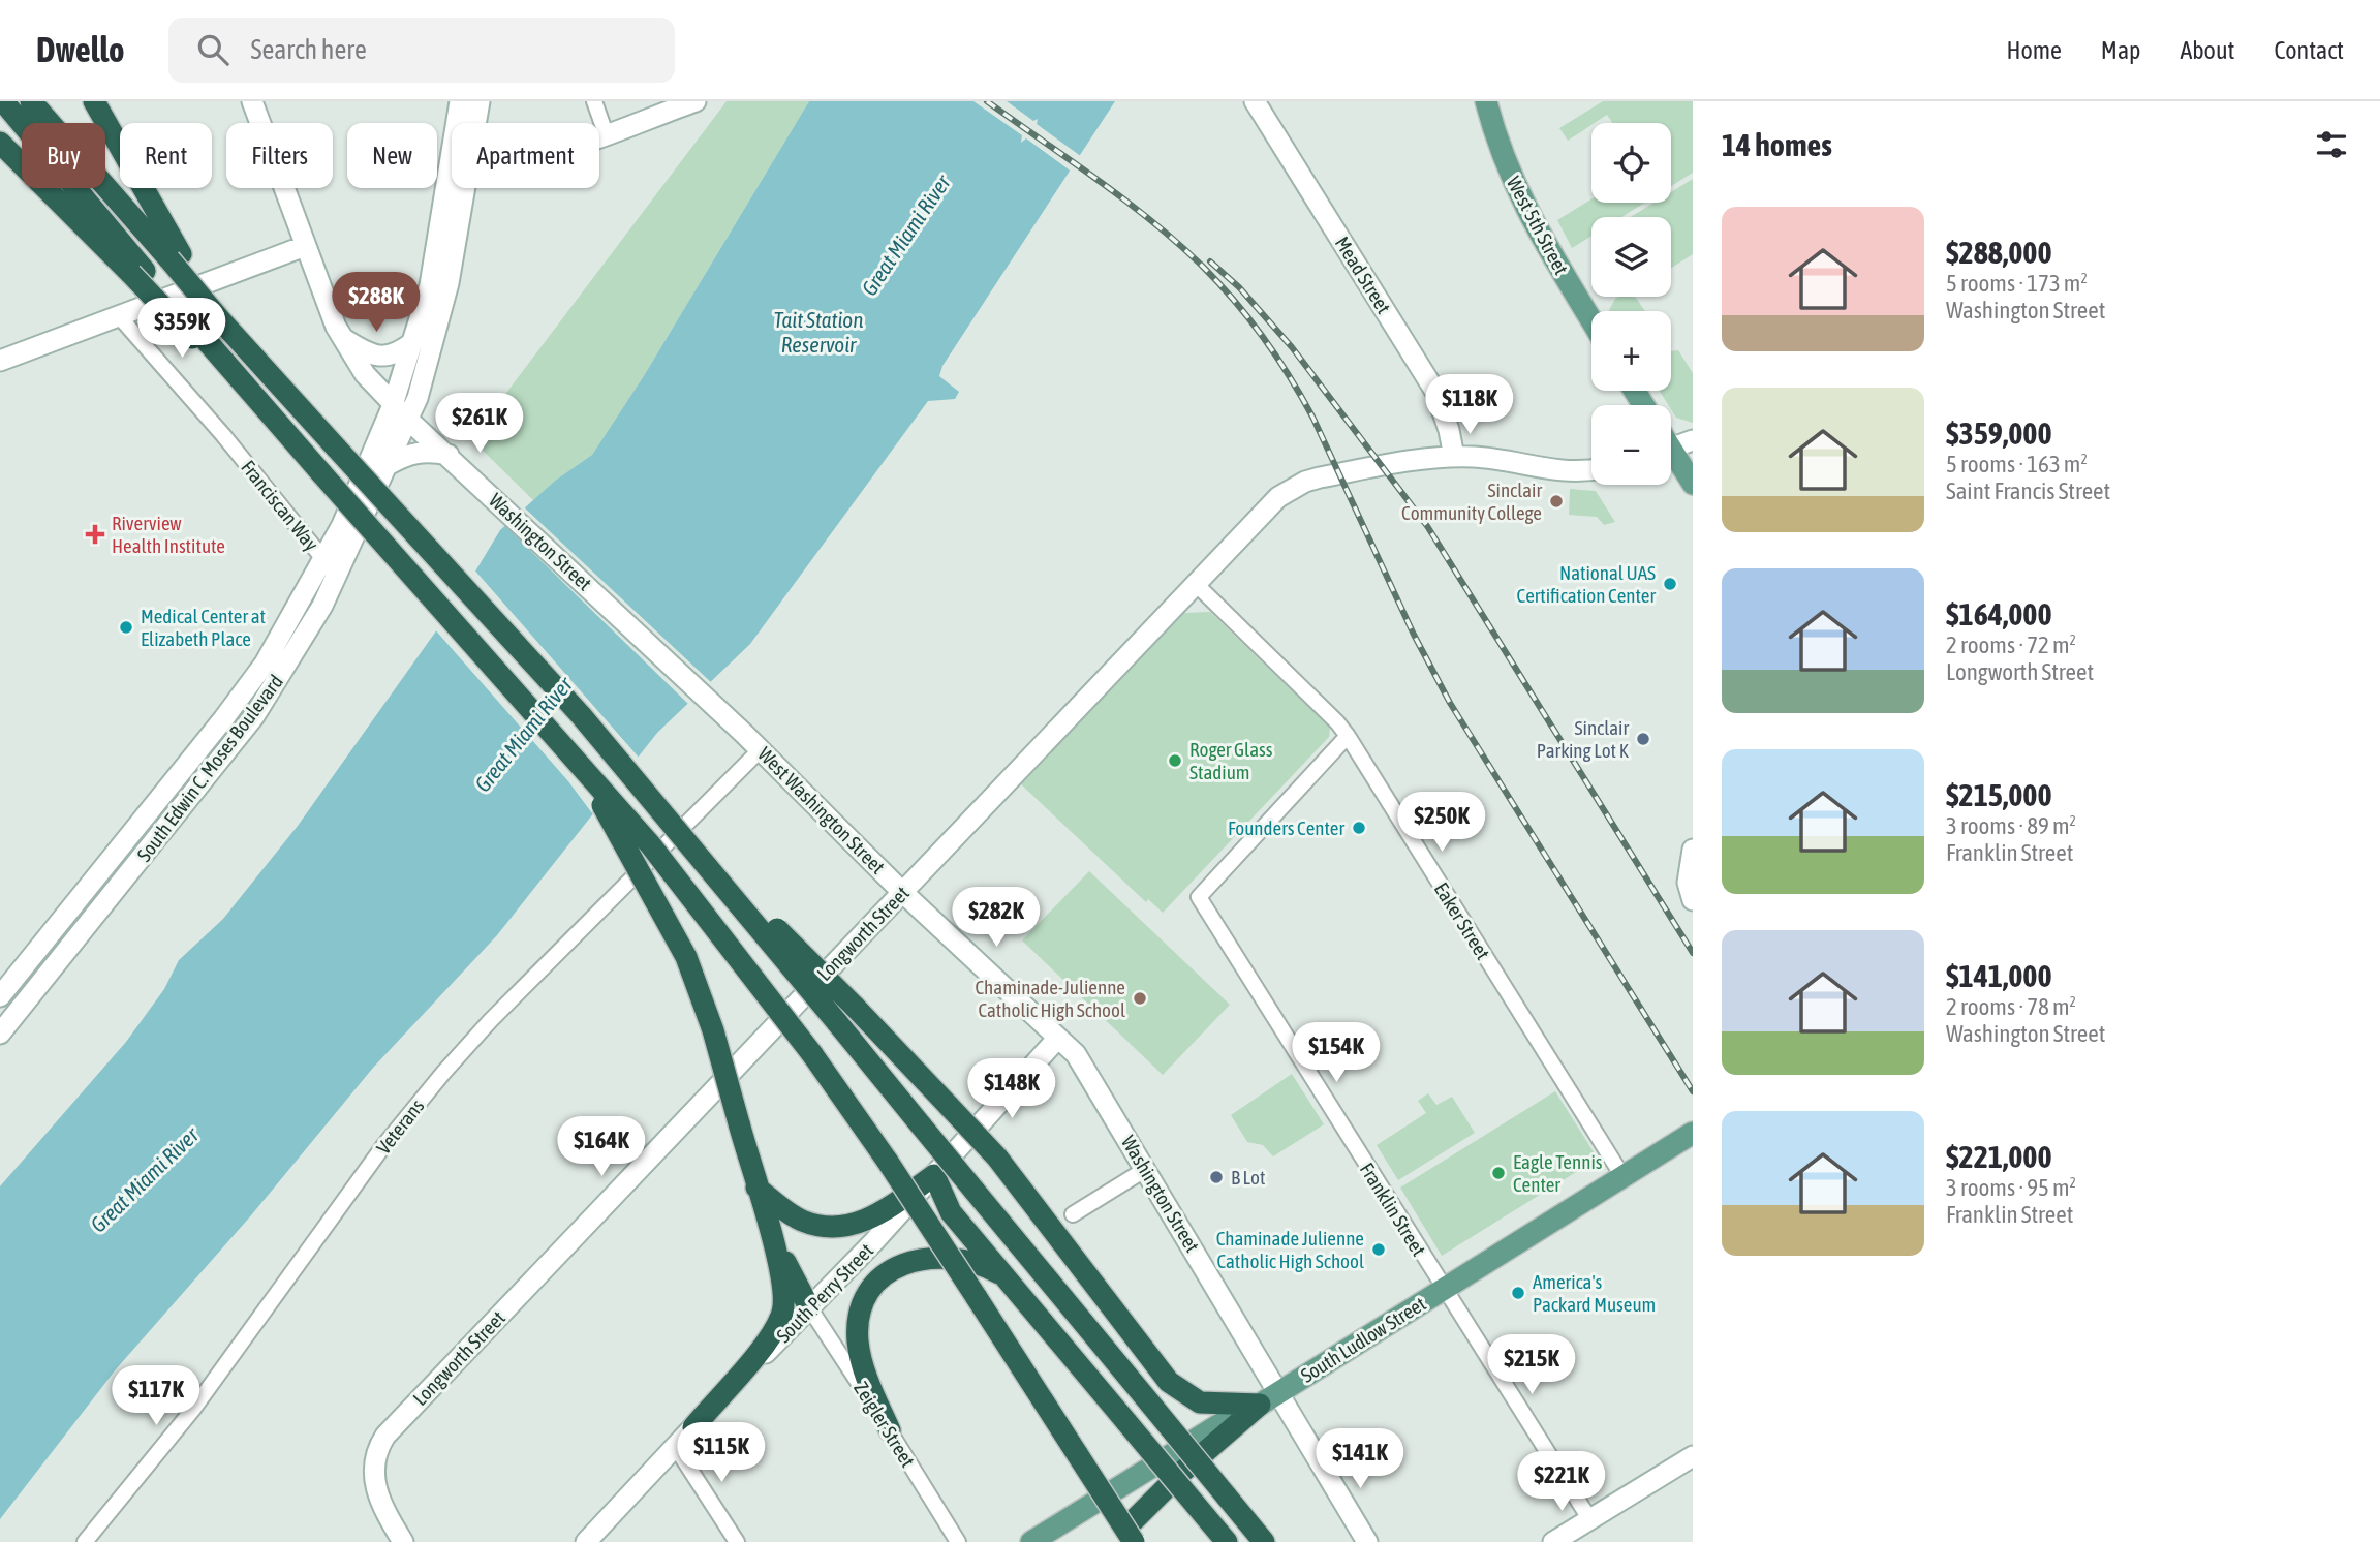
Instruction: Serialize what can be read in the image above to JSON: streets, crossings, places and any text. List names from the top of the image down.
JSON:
{
  "streets": {
    "main road": ["West 5th Street", "South Ludlow Street"],
    "street": [
      "Mead Street",
      "Franciscan Way",
      "Washington Street",
      "South Edwin C. Moses Boulevard",
      "West Washington Street",
      "Eaker Street",
      "Longworth Street",
      "Veterans",
      "Franklin Street",
      "South Perry Street",
      "Zeigler Street"
    ]
  },
  "crossings": [
    ["Mead Street", "Longworth Street"],
    ["Franciscan Way", "South Edwin C. Moses Boulevard"],
    ["Washington Street", "South Edwin C. Moses Boulevard"],
    ["Washington Street", "West Washington Street"],
    ["Washington Street", "South Perry Street"],
    ["Washington Street", "South Ludlow Street"],
    ["West Washington Street", "Longworth Street"],
    ["West Washington Street", "Veterans"],
    ["West Washington Street", "South Perry Street"],
    ["Eaker Street", "Longworth Street"],
    ["Eaker Street", "Franklin Street"],
    ["Eaker Street", "South Ludlow Street"],
    ["Franklin Street", "South Ludlow Street"],
    ["South Perry Street", "Zeigler Street"]
  ],
  "water": ["Great Miami River", "Tait Station Reservoir"],
  "places": {
    "other": [
      "Sinclair Community College",
      "National UAS Certification Center",
      "Medical Center at Elizabeth Place",
      "Sinclair Parking Lot K",
      "Roger Glass Stadium",
      "Founders Center",
      "Chaminade-Julienne Catholic High School",
      "Eagle Tennis Center",
      "B Lot",
      "Chaminade Julienne Catholic High School",
      "America's Packard Museum"
    ],
    "health": ["Riverview Health Institute"]
  },
  "page": {
    "header": "Dwello",
    "search": "Search here",
    "nav": [
      "Home",
      "Map",
      "About",
      "Contact"
    ],
    "heading": "14 homes",
    "map_buttons": ["+", "−"],
    "chip": [
      "Buy",
      "Rent",
      "Filters",
      "New",
      "Apartment"
    ],
    "list": [
      {
        "name": "$288,000",
        "note": "5 rooms · 173 m² · Washington Street"
      },
      {
        "name": "$359,000",
        "note": "5 rooms · 163 m² · Saint Francis Street"
      },
      {
        "name": "$164,000",
        "note": "2 rooms · 72 m² · Longworth Street"
      },
      {
        "name": "$215,000",
        "note": "3 rooms · 89 m² · Franklin Street"
      },
      {
        "name": "$141,000",
        "note": "2 rooms · 78 m² · Washington Street"
      },
      {
        "name": "$221,000",
        "note": "3 rooms · 95 m² · Franklin Street"
      }
    ],
    "price": [
      "$288K",
      "$359K",
      "$118K",
      "$261K",
      "$250K",
      "$282K",
      "$154K",
      "$148K",
      "$164K",
      "$215K",
      "$117K",
      "$115K",
      "$141K",
      "$221K"
    ]
  }
}
